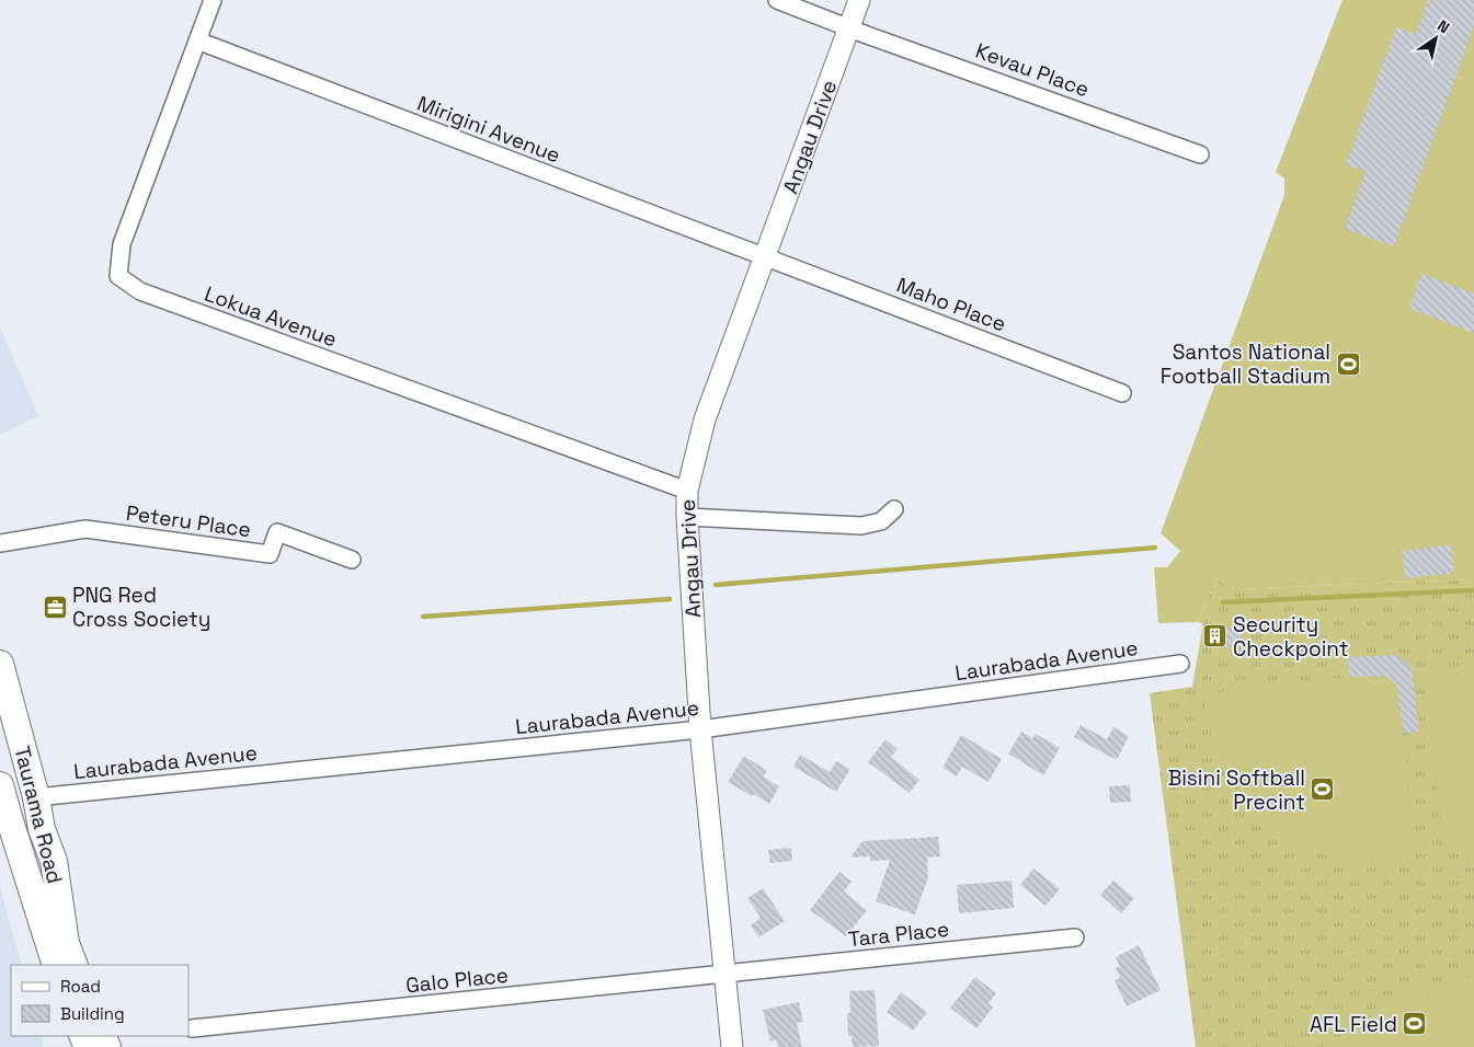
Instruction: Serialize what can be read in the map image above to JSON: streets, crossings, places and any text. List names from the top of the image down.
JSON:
{
  "streets": {
    "main road": ["Taurama Road"],
    "street": [
      "Kevau Place",
      "Mirigini Avenue",
      "Angau Drive",
      "Maho Place",
      "Lokua Avenue",
      "Peteru Place",
      "Laurabada Avenue",
      "Tara Place",
      "Galo Place"
    ]
  },
  "crossings": [
    ["Kevau Place", "Angau Drive"],
    ["Mirigini Avenue", "Angau Drive"],
    ["Mirigini Avenue", "Maho Place"],
    ["Mirigini Avenue", "Lokua Avenue"],
    ["Angau Drive", "Maho Place"],
    ["Angau Drive", "Lokua Avenue"],
    ["Angau Drive", "Laurabada Avenue"],
    ["Angau Drive", "Tara Place"],
    ["Angau Drive", "Galo Place"],
    ["Laurabada Avenue", "Taurama Road"],
    ["Tara Place", "Galo Place"]
  ],
  "places": {
    "sports": ["Santos National Football Stadium", "Bisini Softball Precint", "AFL Field"],
    "office": ["PNG Red Cross Society"],
    "building": ["Security Checkpoint"]
  },
  "legend": ["Road", "Building"],
  "north": "top right"
}
